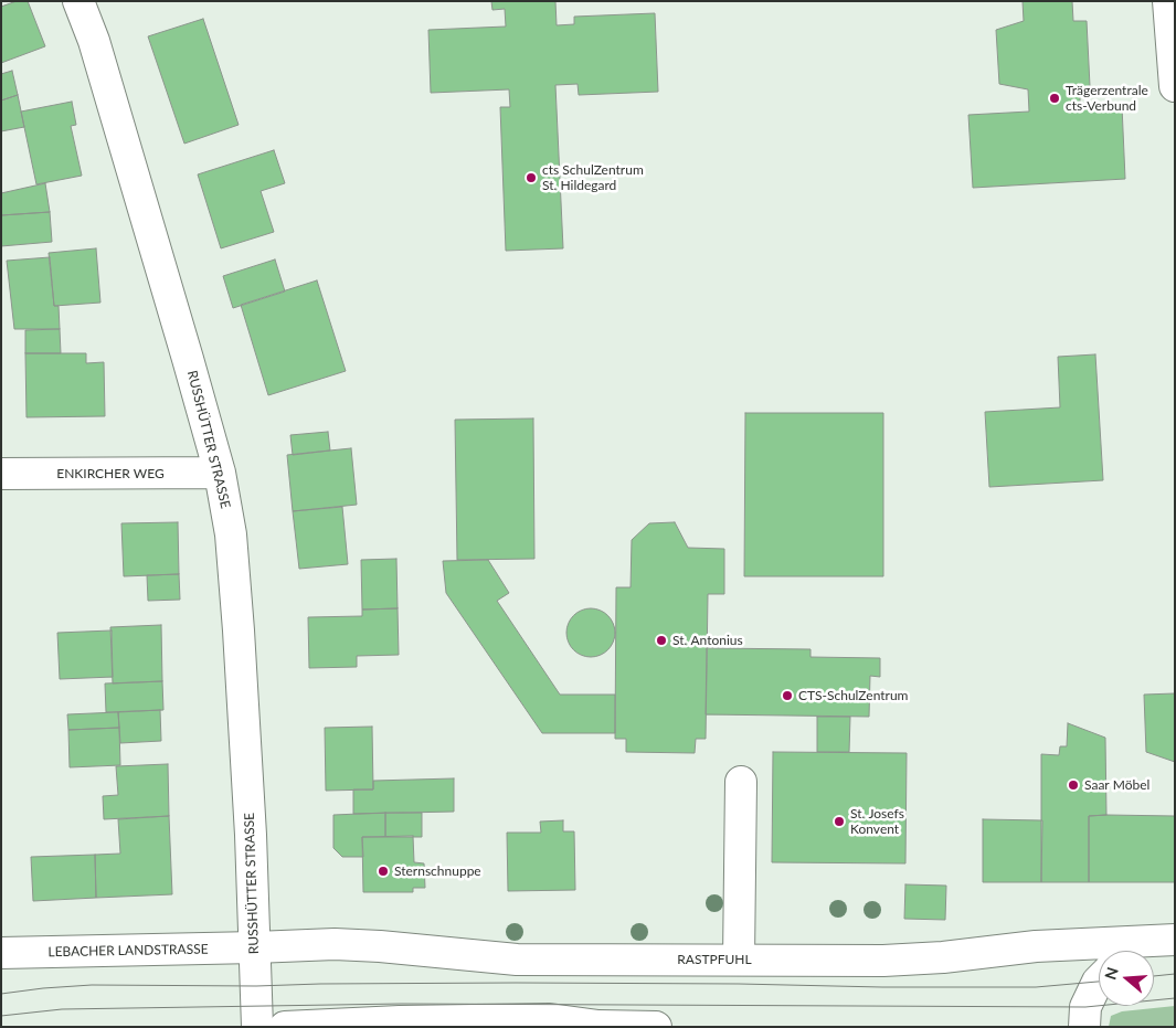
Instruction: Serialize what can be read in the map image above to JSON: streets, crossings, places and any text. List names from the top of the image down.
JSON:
{
  "streets": {
    "main road": [
      "RUSSHÜTTER STRASSE",
      "ENKIRCHER WEG",
      "LEBACHER LANDSTRASSE",
      "RASTPFUHL"
    ]
  },
  "crossings": [
    ["RUSSHÜTTER STRASSE", "ENKIRCHER WEG"],
    ["RUSSHÜTTER STRASSE", "LEBACHER LANDSTRASSE"],
    ["RUSSHÜTTER STRASSE", "RASTPFUHL"],
    ["LEBACHER LANDSTRASSE", "RASTPFUHL"]
  ],
  "places": [
    "Trägerzentrale cts-Verbund",
    "cts SchulZentrum St. Hildegard",
    "St. Antonius",
    "CTS-SchulZentrum",
    "Saar Möbel",
    "St. Josefs Konvent",
    "Sternschnuppe"
  ],
  "north": "left"
}
